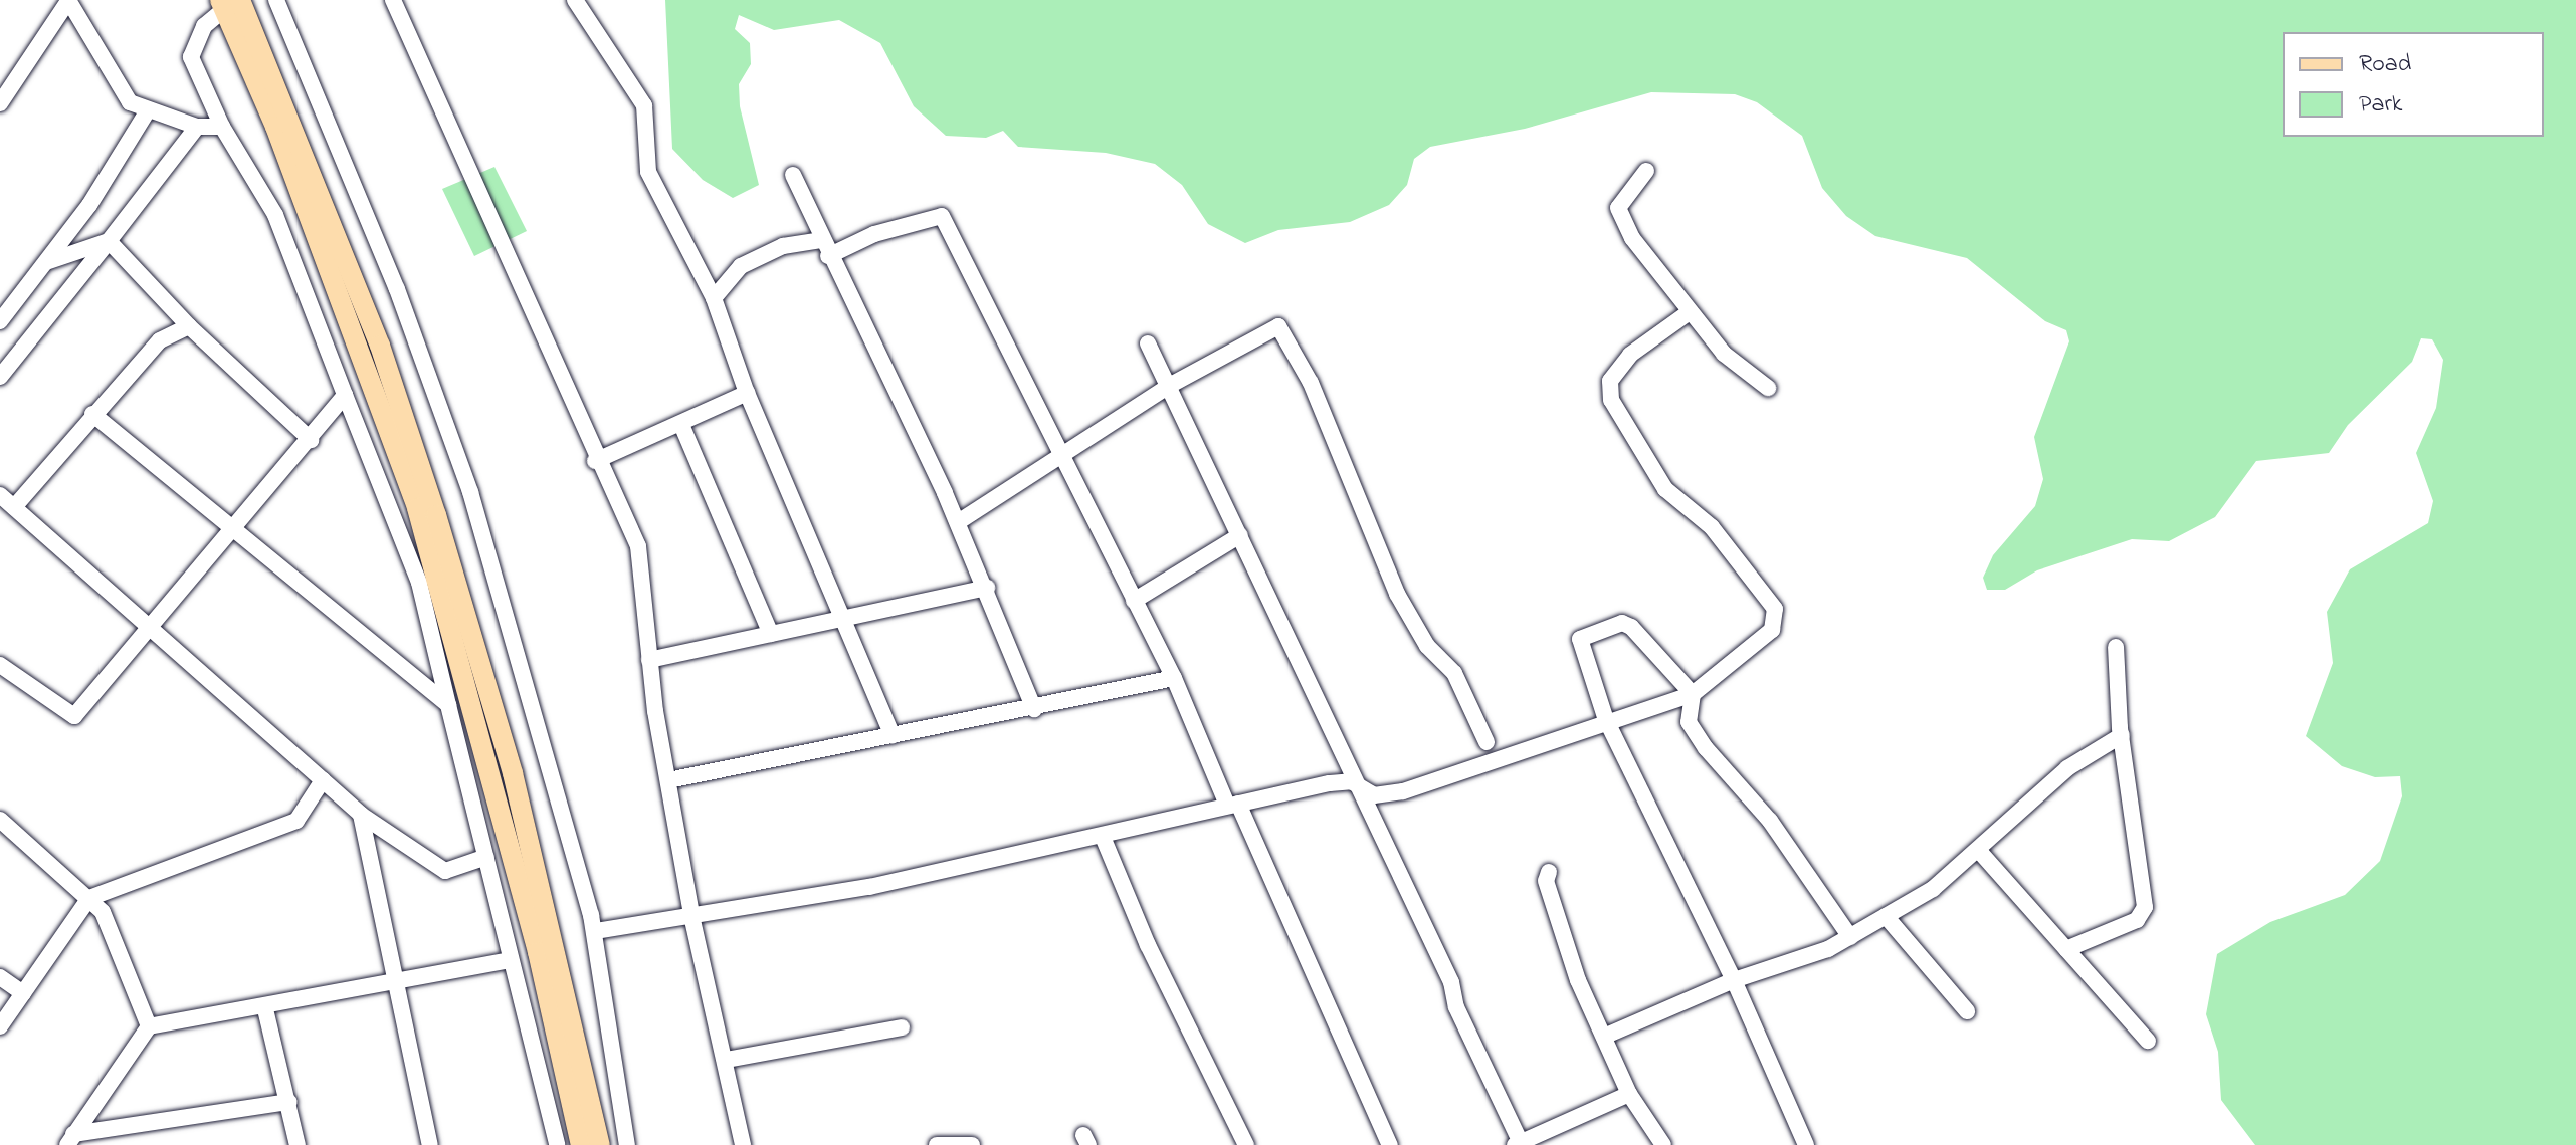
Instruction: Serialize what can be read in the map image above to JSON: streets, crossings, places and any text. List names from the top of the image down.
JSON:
{
  "legend": ["Road", "Park"]
}
